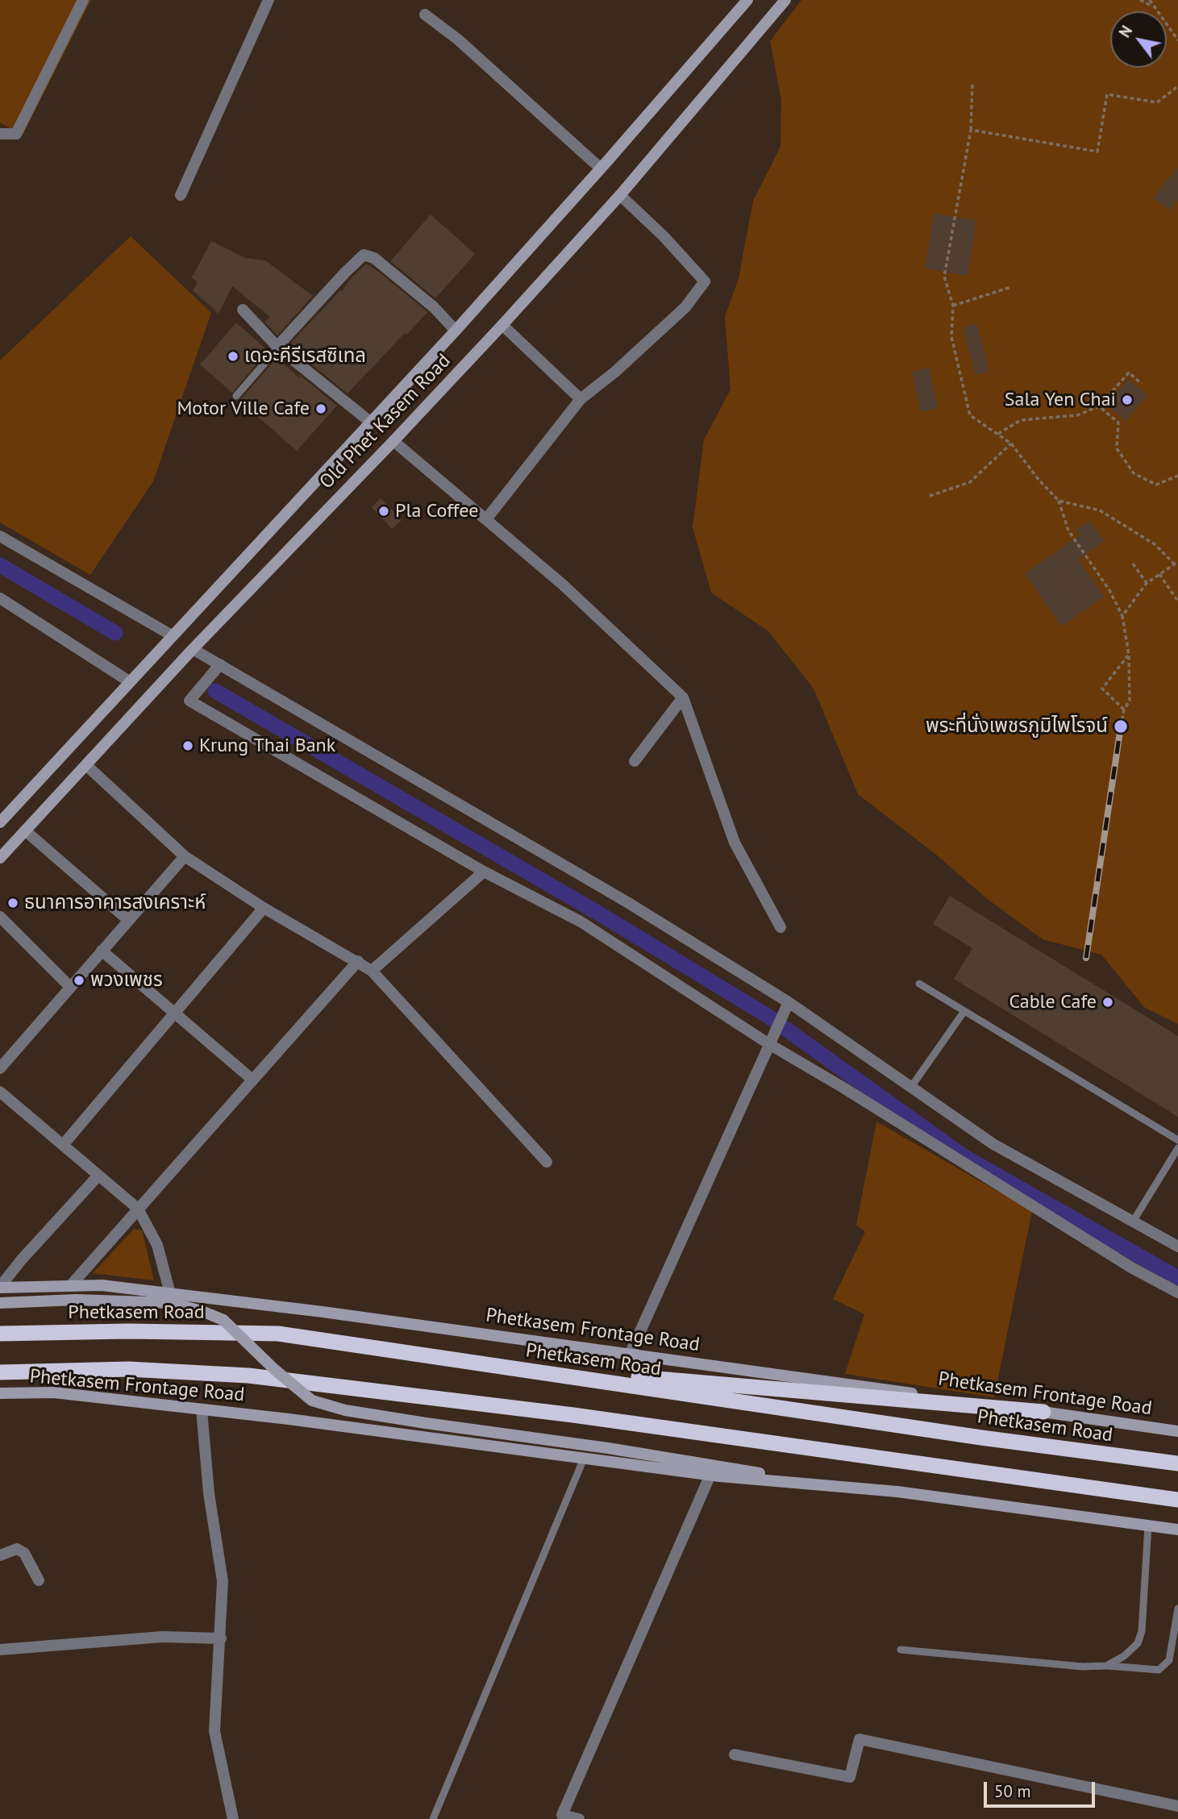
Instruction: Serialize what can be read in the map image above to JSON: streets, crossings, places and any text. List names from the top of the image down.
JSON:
{
  "streets": {
    "highway": ["Phetkasem Road"],
    "main road": ["Old Phet Kasem Road", "Phetkasem Frontage Road"]
  },
  "places": [
    "เดอะคีรีเรสซิเทล",
    "Sala Yen Chai",
    "Motor Ville Cafe",
    "Pla Coffee",
    "พระที่นั่งเพชรภูมิไพโรจน์",
    "Krung Thai Bank",
    "ธนาคารอาคารสงเคราะห์",
    "พวงเพชร",
    "Cable Cafe"
  ],
  "scale_bar": "50 m",
  "north": "top left"
}
